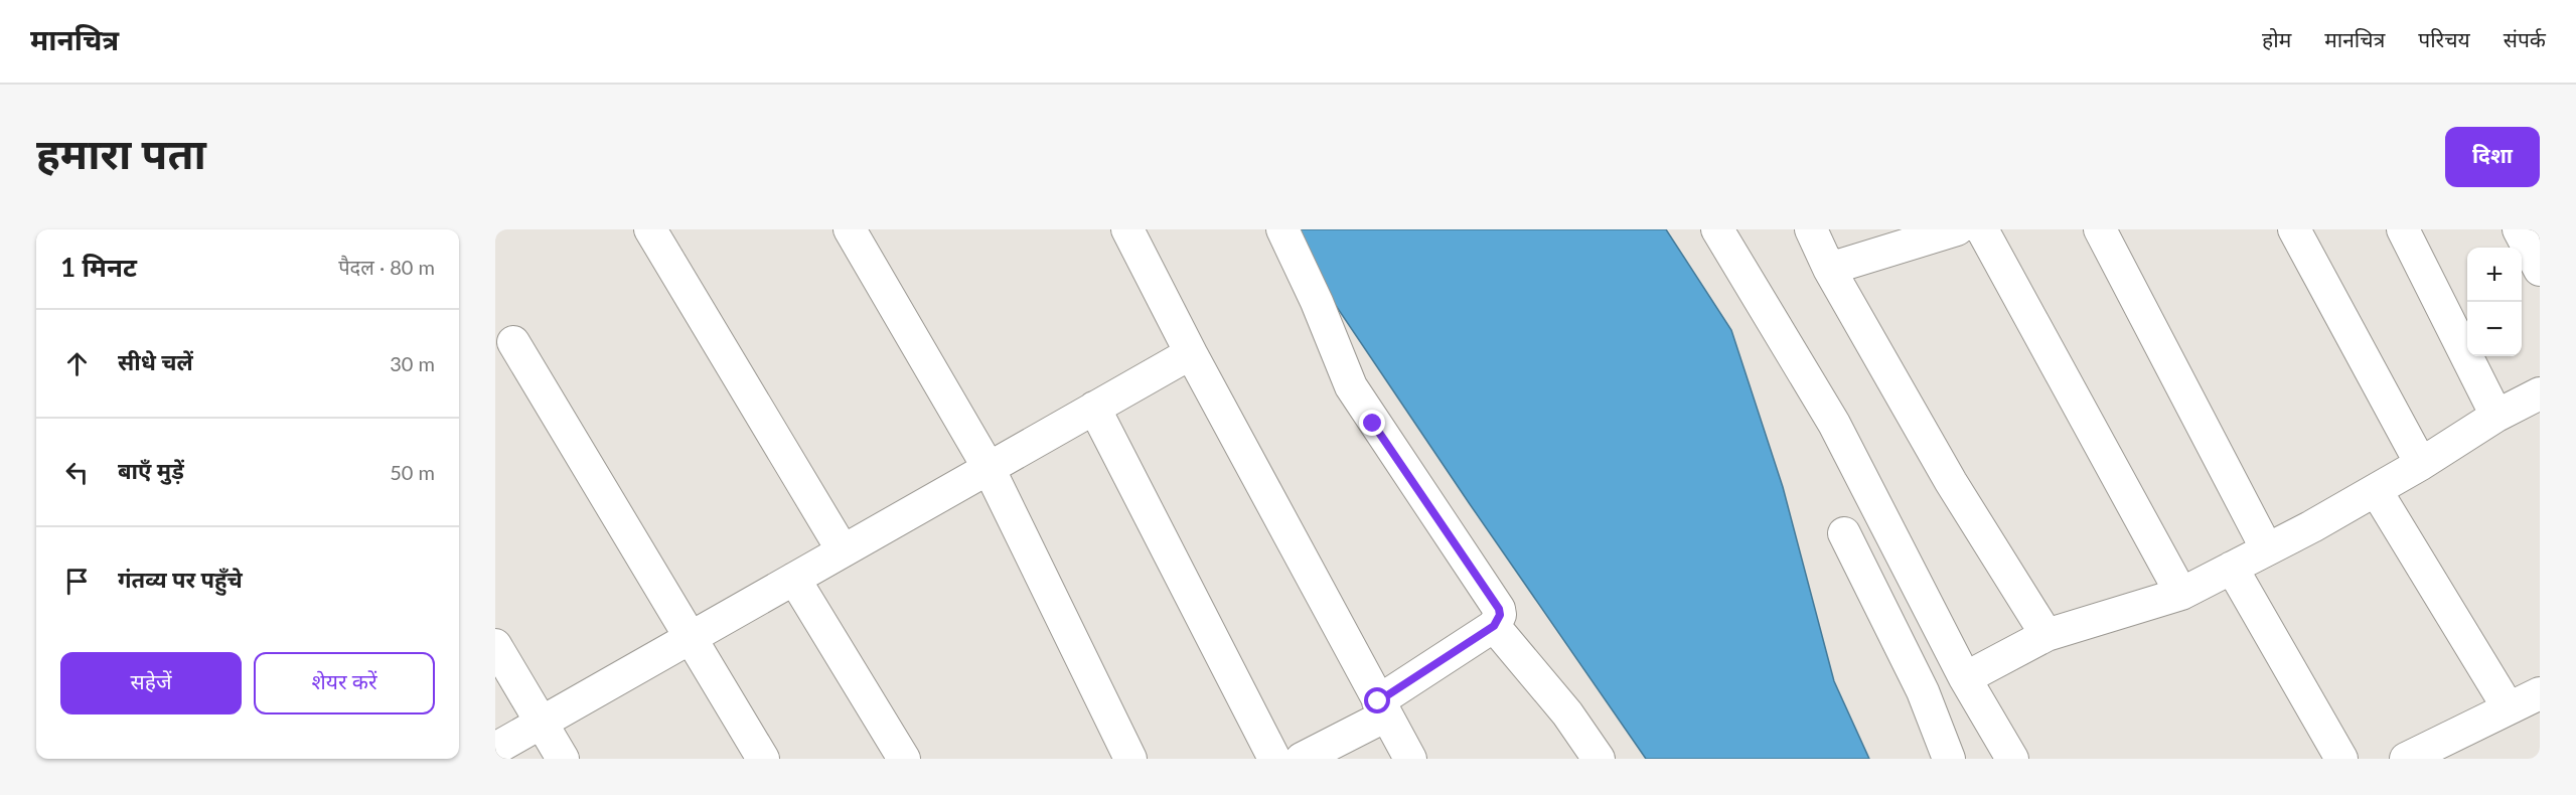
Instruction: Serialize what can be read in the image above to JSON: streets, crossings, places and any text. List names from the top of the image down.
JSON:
{
  "page": {
    "header": "मानचित्र",
    "nav": [
      "होम",
      "मानचित्र",
      "परिचय",
      "संपर्क"
    ],
    "buttons": [
      "दिशा",
      ["सहेजें", "शेयर करें"]
    ],
    "title": "हमारा पता",
    "heading": ["1 मिनट", "पैदल · 80 m"],
    "map_buttons": ["+", "−"],
    "list": [
      ["सीधे चलें", "30 m"],
      ["बाएँ मुड़ें", "50 m"],
      "गंतव्य पर पहुँचे"
    ]
  }
}
